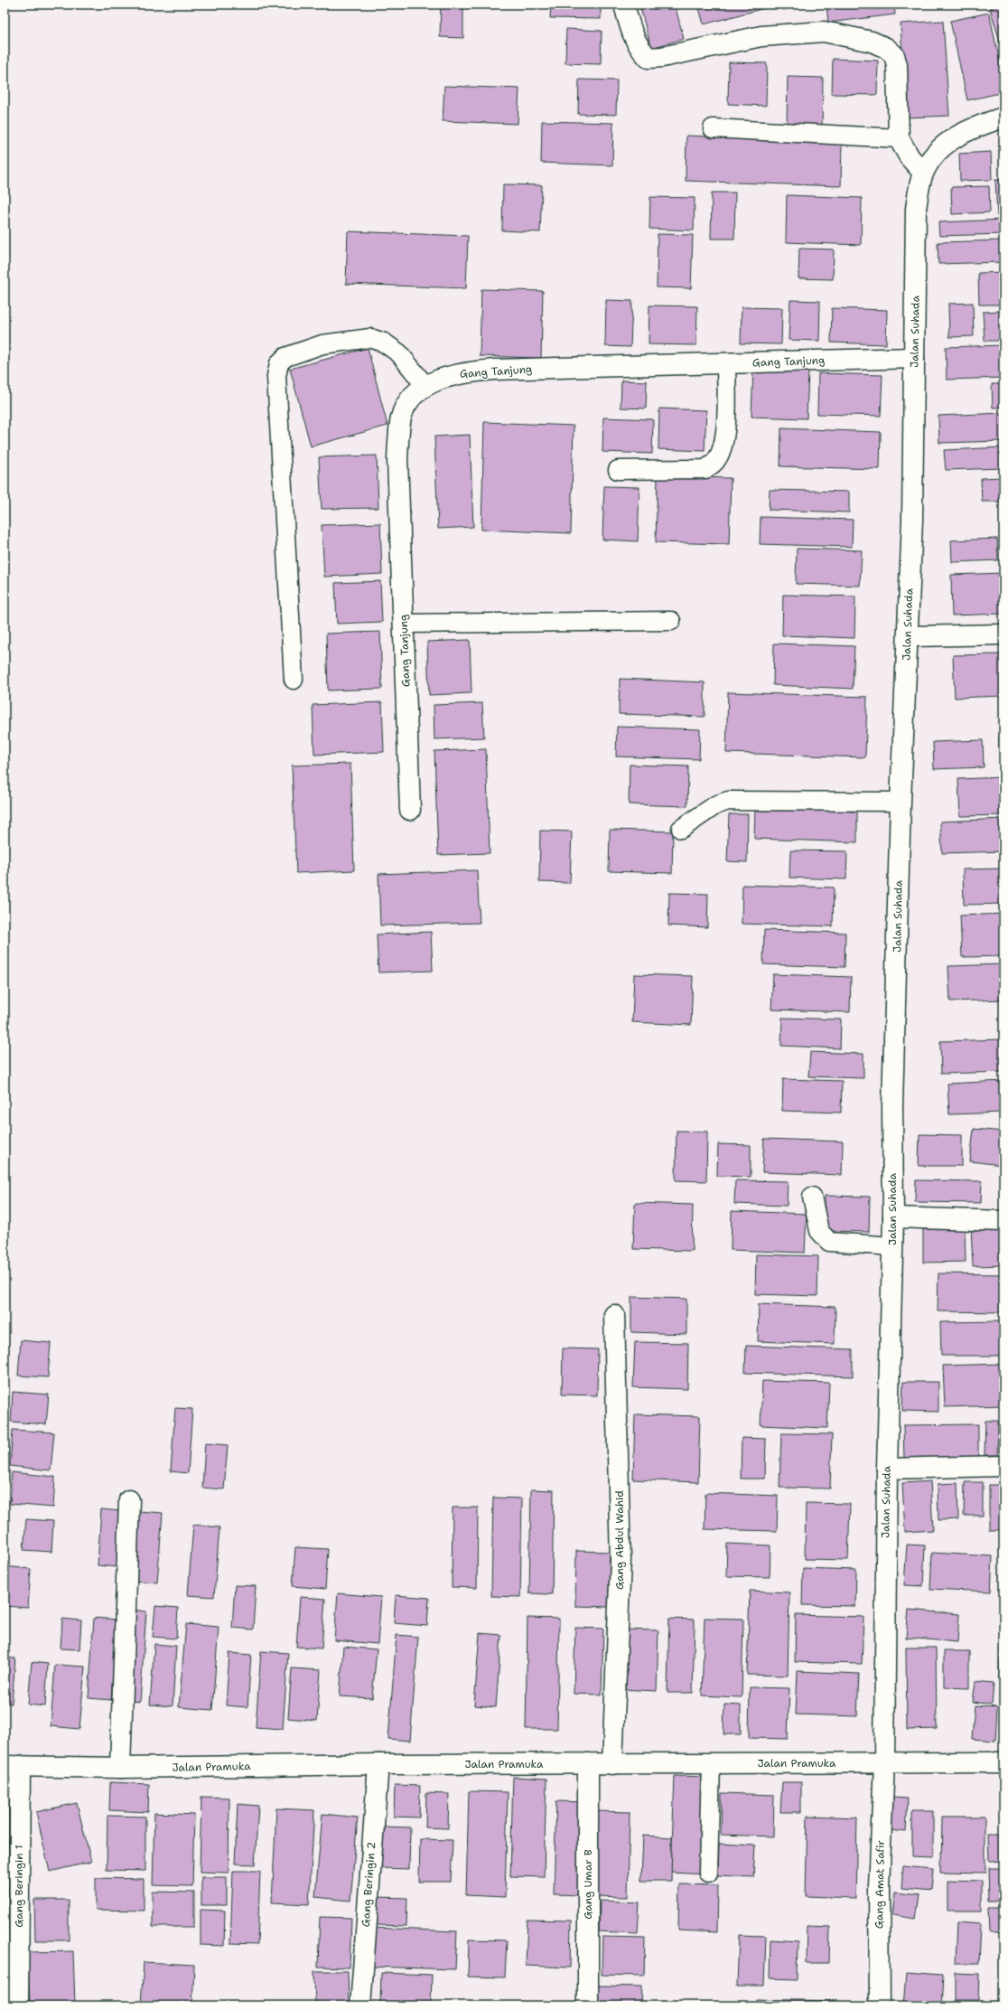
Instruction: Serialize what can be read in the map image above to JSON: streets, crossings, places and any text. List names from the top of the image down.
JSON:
{
  "streets": {
    "street": [
      "Jalan Suhada",
      "Gang Tanjung",
      "Gang Abdul Wahid",
      "Jalan Pramuka",
      "Gang Beringin 2",
      "Gang Umar B",
      "Gang Amat Safir",
      "Gang Beringin 1"
    ]
  },
  "crossings": [
    ["Jalan Suhada", "Gang Tanjung"],
    ["Jalan Suhada", "Jalan Pramuka"],
    ["Jalan Suhada", "Gang Amat Safir"],
    ["Gang Abdul Wahid", "Jalan Pramuka"],
    ["Jalan Pramuka", "Gang Beringin 2"],
    ["Jalan Pramuka", "Gang Umar B"],
    ["Jalan Pramuka", "Gang Amat Safir"],
    ["Jalan Pramuka", "Gang Beringin 1"]
  ]
}
